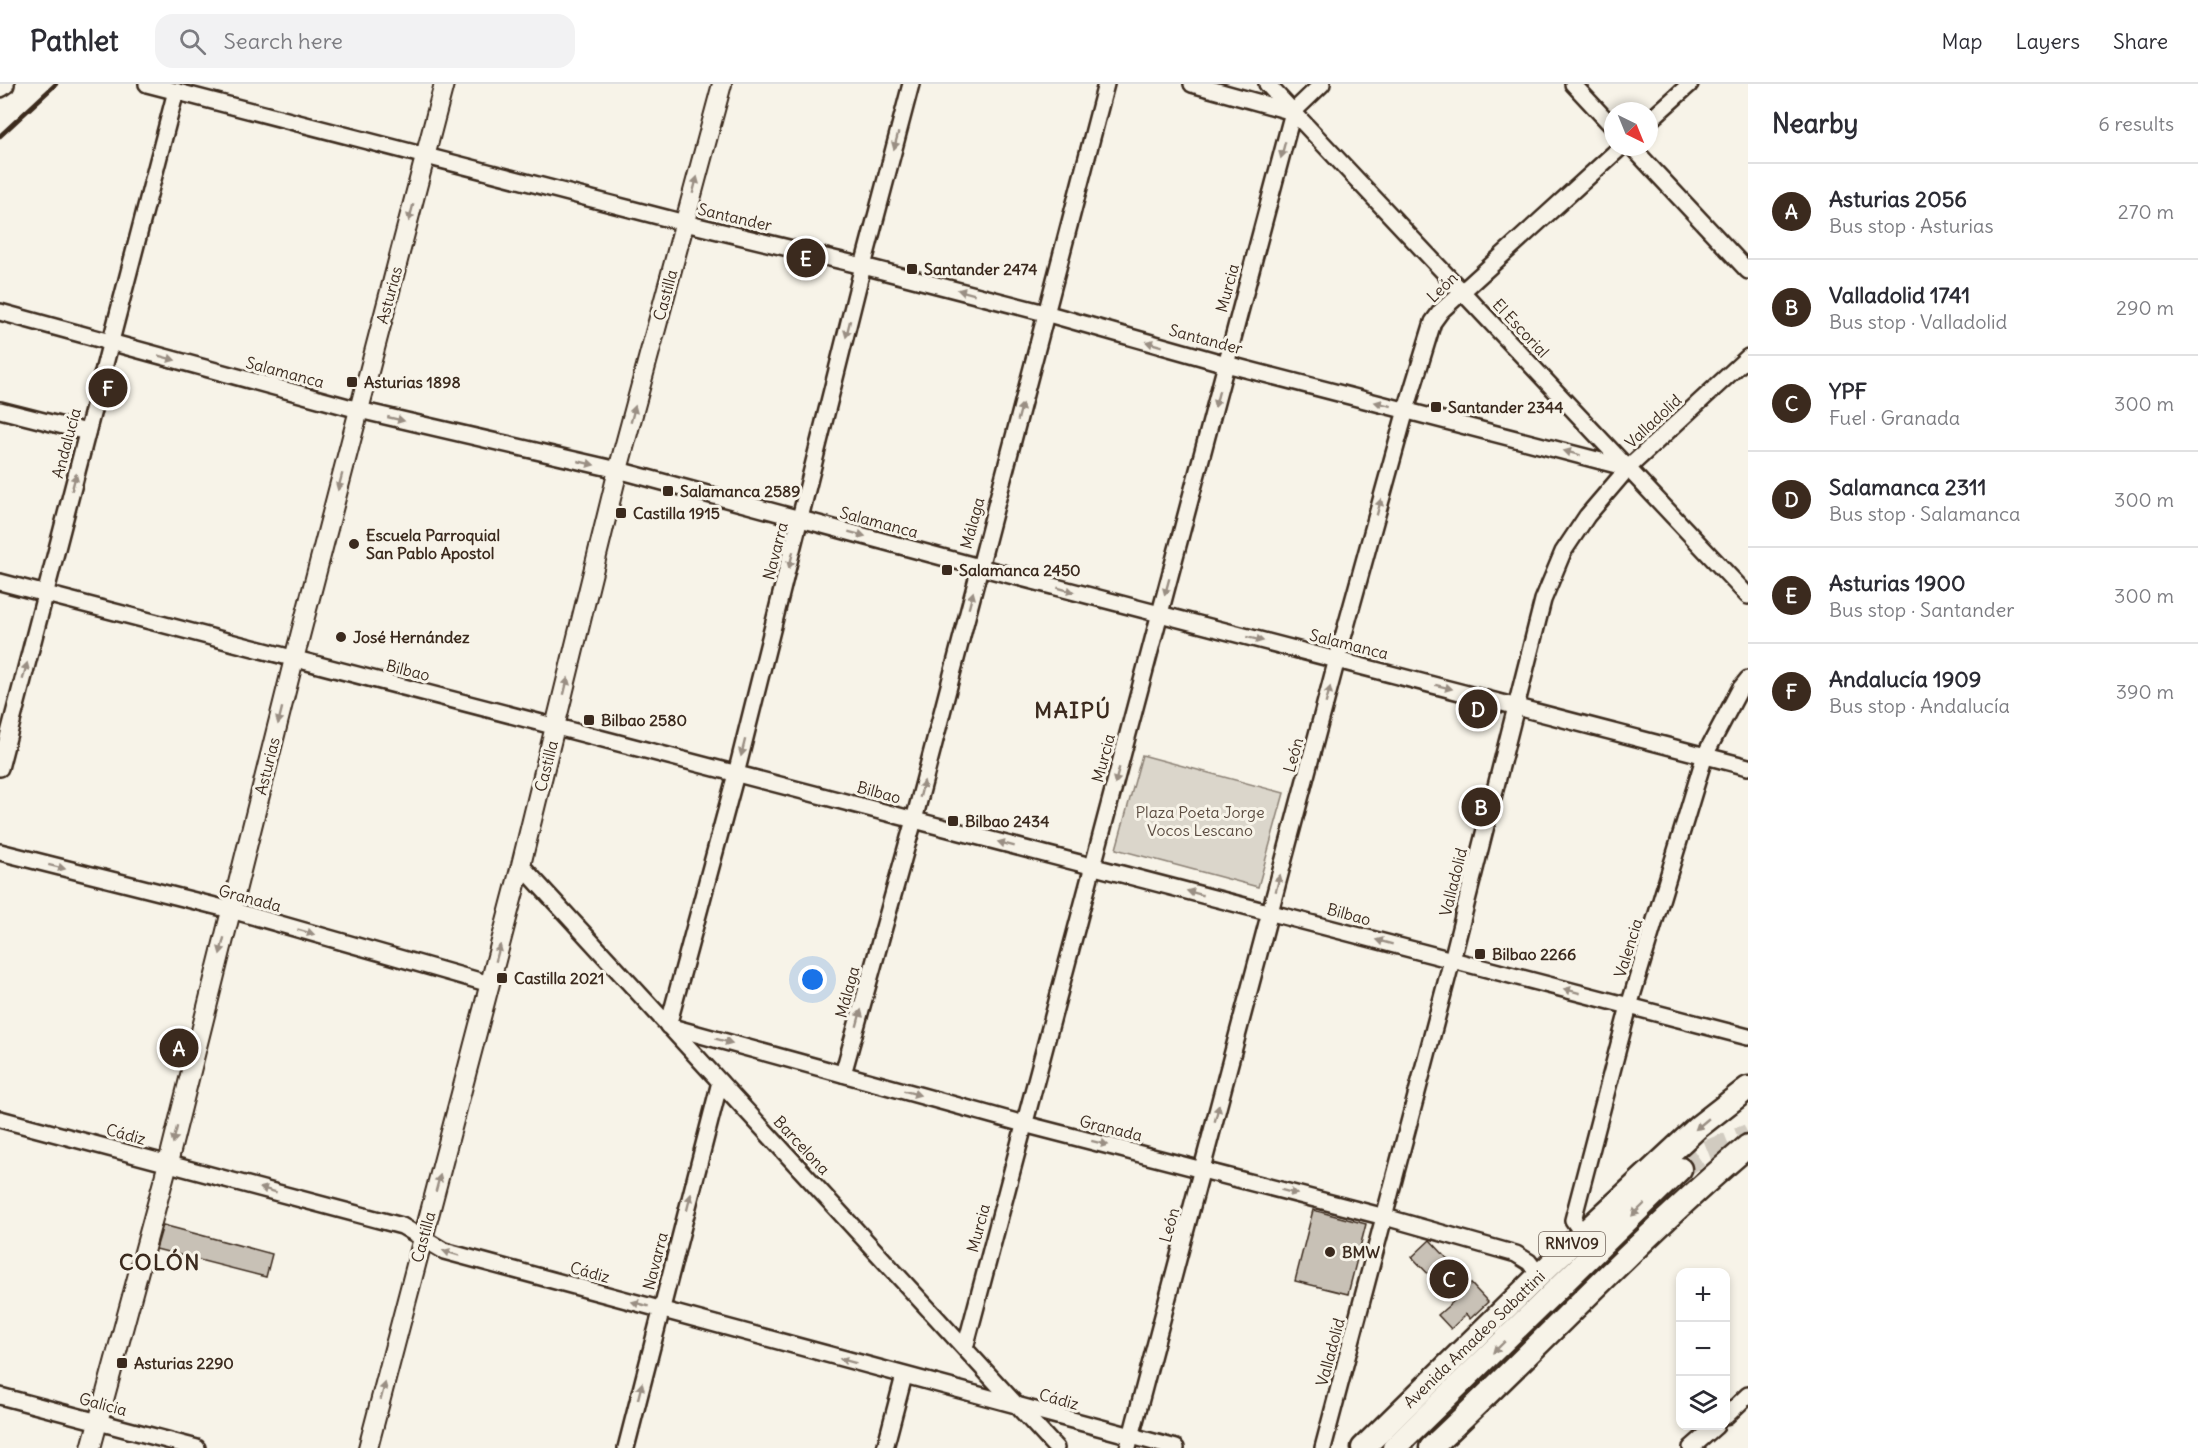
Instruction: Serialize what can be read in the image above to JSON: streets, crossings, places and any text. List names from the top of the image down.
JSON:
{
  "streets": {
    "main road": ["RN1V09", "Avenida Amadeo Sabattini"],
    "street": [
      "Santander",
      "León",
      "Murcia",
      "Asturias",
      "Castilla",
      "El Escorial",
      "Salamanca",
      "Valladolid",
      "Andalucía",
      "Málaga",
      "Navarra",
      "Bilbao",
      "Granada",
      "Valencia",
      "Cádiz",
      "Barcelona",
      "Galicia"
    ]
  },
  "crossings": [
    ["Santander", "León"],
    ["Santander", "Murcia"],
    ["Santander", "Asturias"],
    ["Santander", "Castilla"],
    ["Santander", "El Escorial"],
    ["Santander", "Valladolid"],
    ["Santander", "Andalucía"],
    ["Santander", "Málaga"],
    ["Santander", "Navarra"],
    ["León", "El Escorial"],
    ["León", "Salamanca"],
    ["León", "Bilbao"],
    ["León", "Granada"],
    ["León", "Cádiz"],
    ["Murcia", "El Escorial"],
    ["Murcia", "Salamanca"],
    ["Murcia", "Bilbao"],
    ["Murcia", "Granada"],
    ["Murcia", "Barcelona"],
    ["Asturias", "Salamanca"],
    ["Asturias", "Bilbao"],
    ["Asturias", "Granada"],
    ["Asturias", "Cádiz"],
    ["Asturias", "Galicia"],
    ["Castilla", "Salamanca"],
    ["Castilla", "Bilbao"],
    ["Castilla", "Granada"],
    ["Castilla", "Cádiz"],
    ["Castilla", "Barcelona"],
    ["El Escorial", "Valladolid"],
    ["Salamanca", "Valladolid"],
    ["Salamanca", "Andalucía"],
    ["Salamanca", "Málaga"],
    ["Salamanca", "Navarra"],
    ["Salamanca", "Valencia"],
    ["Valladolid", "Bilbao"],
    ["Valladolid", "Granada"],
    ["Andalucía", "Bilbao"],
    ["Málaga", "Bilbao"],
    ["Málaga", "Granada"],
    ["Navarra", "Bilbao"],
    ["Navarra", "Granada"],
    ["Navarra", "Cádiz"],
    ["Navarra", "Barcelona"],
    ["Bilbao", "Valencia"],
    ["Granada", "Barcelona"],
    ["Granada", "Avenida Amadeo Sabattini"],
    ["Valencia", "Avenida Amadeo Sabattini"],
    ["Cádiz", "Barcelona"]
  ],
  "one_way": [
    "Santander",
    "León",
    "Murcia",
    "Asturias",
    "Castilla",
    "Salamanca",
    "Andalucía",
    "Málaga",
    "Bilbao",
    "Granada",
    "Cádiz"
  ],
  "districts": ["MAIPÚ", "COLÓN"],
  "parks": ["Plaza Poeta Jorge Vocos Lescano"],
  "places": {
    "transit": [
      "Santander 2474",
      "Asturias 1898",
      "Santander 2344",
      "Salamanca 2589",
      "Castilla 1915",
      "Salamanca 2450",
      "Bilbao 2580",
      "Bilbao 2434",
      "Bilbao 2266",
      "Castilla 2021",
      "Asturias 2290"
    ],
    "other": ["Escuela Parroquial San Pablo Apostol", "José Hernández", "BMW"]
  },
  "north": "bottom right",
  "page": {
    "header": "Pathlet",
    "search": "Search here",
    "nav": ["Map", "Layers", "Share"],
    "heading": ["Nearby", "6 results"],
    "list": [
      {
        "mark": "A",
        "name": "Asturias 2056",
        "note": "Bus stop · Asturias",
        "value": "270 m"
      },
      {
        "mark": "B",
        "name": "Valladolid 1741",
        "note": "Bus stop · Valladolid",
        "value": "290 m"
      },
      {
        "mark": "C",
        "name": "YPF",
        "note": "Fuel · Granada",
        "value": "300 m"
      },
      {
        "mark": "D",
        "name": "Salamanca 2311",
        "note": "Bus stop · Salamanca",
        "value": "300 m"
      },
      {
        "mark": "E",
        "name": "Asturias 1900",
        "note": "Bus stop · Santander",
        "value": "300 m"
      },
      {
        "mark": "F",
        "name": "Andalucía 1909",
        "note": "Bus stop · Andalucía",
        "value": "390 m"
      }
    ],
    "pins": [
      "E",
      "F",
      "D",
      "B",
      "A",
      "C"
    ],
    "map_buttons": ["+", "−"]
  }
}
